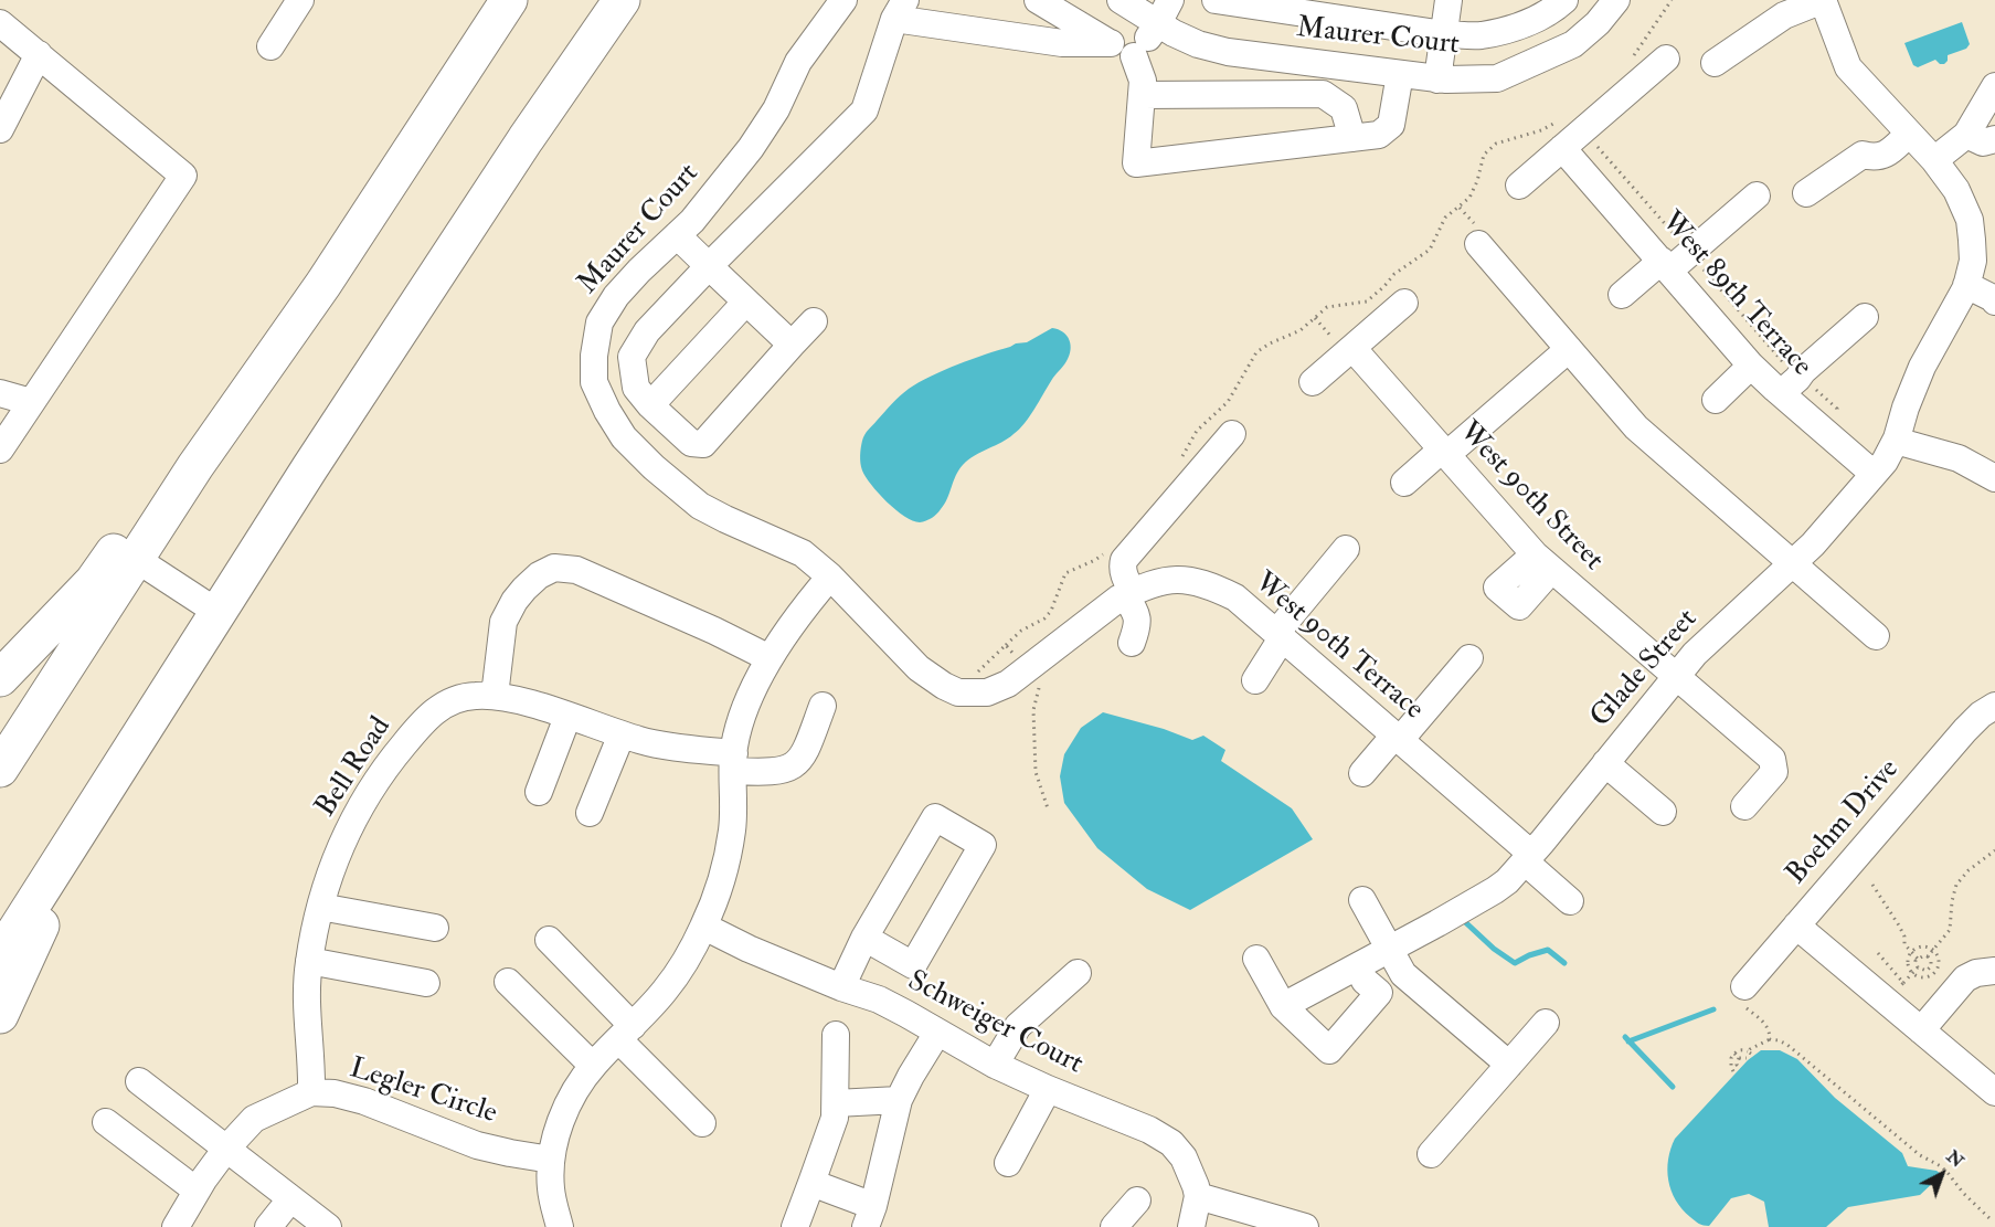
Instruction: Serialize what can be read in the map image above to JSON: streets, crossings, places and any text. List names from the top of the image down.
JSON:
{
  "streets": {
    "street": [
      "Maurer Court",
      "West 89th Terrace",
      "West 90th Street",
      "West 90th Terrace",
      "Glade Street",
      "Bell Road",
      "Boehm Drive",
      "Schweiger Court",
      "Legler Circle"
    ]
  },
  "crossings": [
    ["Maurer Court", "West 90th Terrace"],
    ["West 89th Terrace", "Glade Street"],
    ["West 90th Street", "Glade Street"],
    ["West 90th Terrace", "Glade Street"],
    ["Bell Road", "Legler Circle"]
  ],
  "north": "top right"
}
